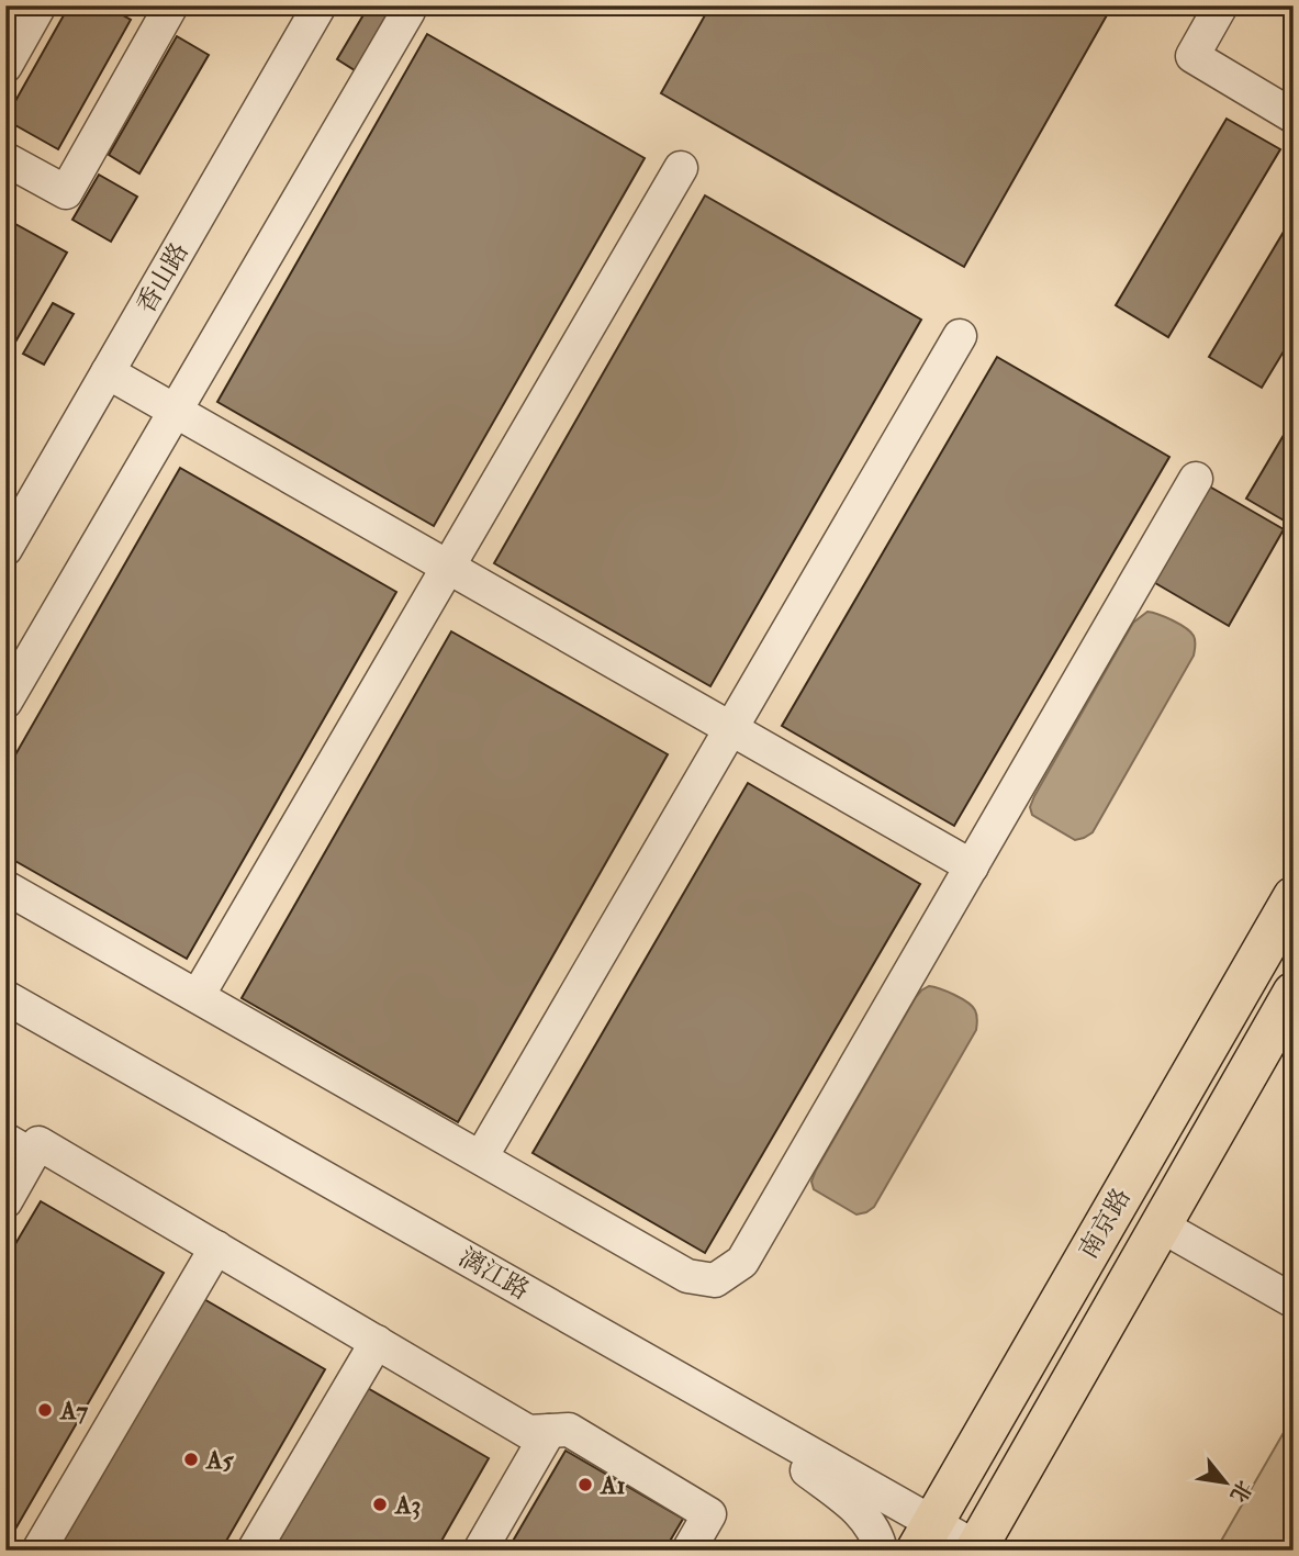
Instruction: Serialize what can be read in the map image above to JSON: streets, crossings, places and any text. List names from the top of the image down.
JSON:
{
  "streets": {
    "main road": ["南京路"],
    "street": ["香山路", "漓江路"]
  },
  "crossings": [
    ["南京路", "漓江路"]
  ],
  "places": [
    "A7",
    "A5",
    "A1",
    "A3"
  ],
  "north": "bottom right"
}
